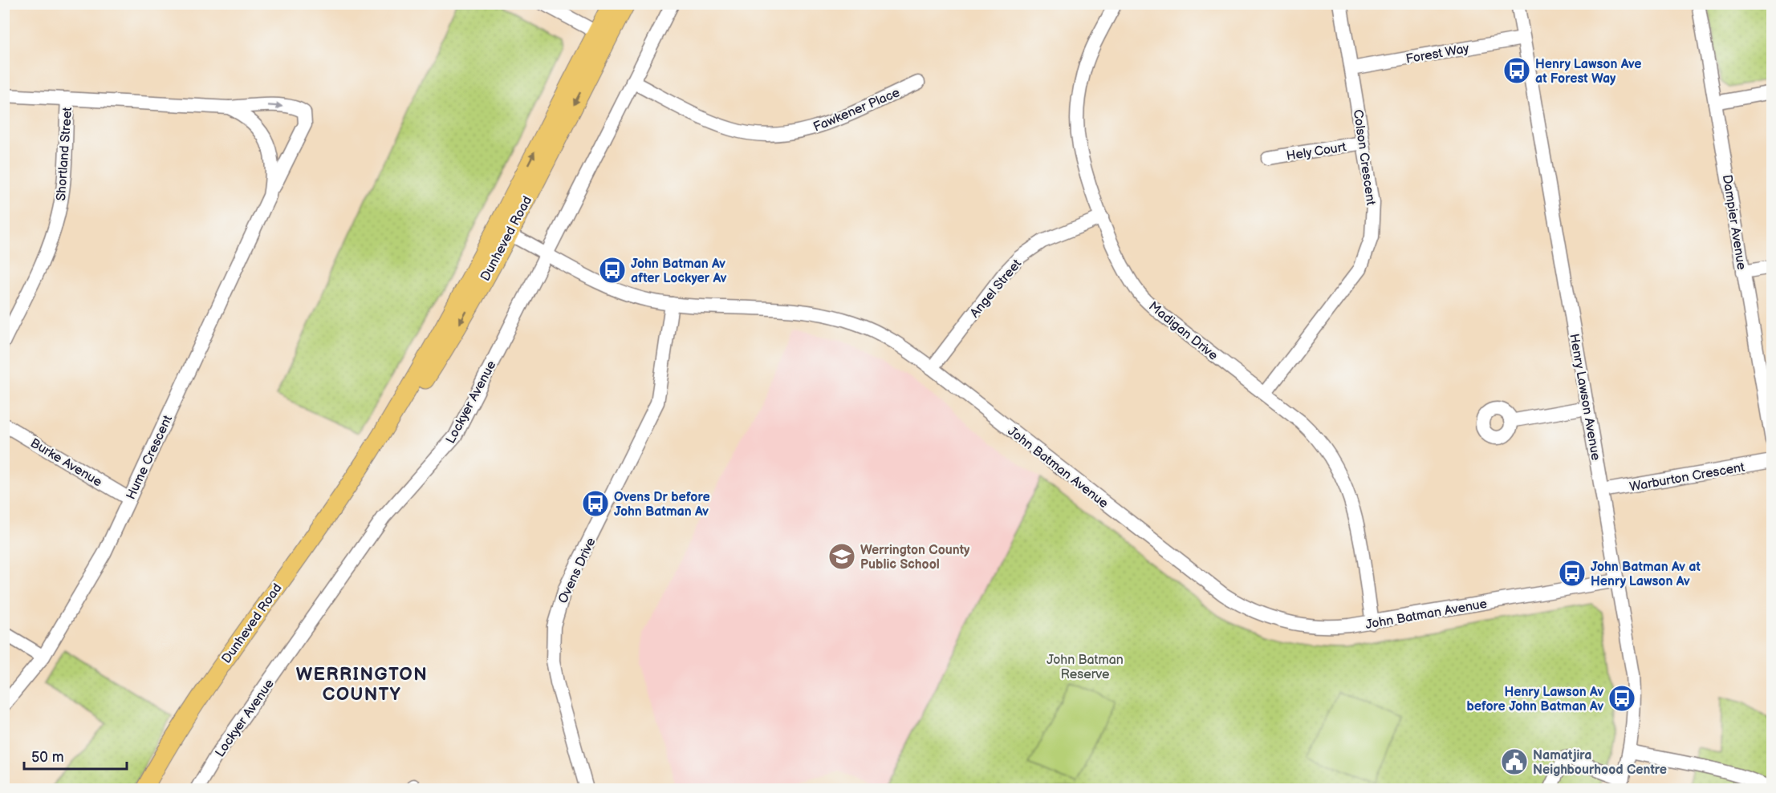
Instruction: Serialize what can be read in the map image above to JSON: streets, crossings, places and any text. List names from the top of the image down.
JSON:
{
  "streets": {
    "main road": ["Dunheved Road"],
    "street": [
      "Forest Way",
      "Fawkener Place",
      "Hely Court",
      "Shortland Street",
      "Colson Crescent",
      "Dampier Avenue",
      "Angel Street",
      "Madigan Drive",
      "Henry Lawson Avenue",
      "Lockyer Avenue",
      "Hume Crescent",
      "Burke Avenue",
      "John Batman Avenue",
      "Warburton Crescent",
      "Ovens Drive"
    ]
  },
  "crossings": [
    ["Forest Way", "Colson Crescent"],
    ["Forest Way", "Henry Lawson Avenue"],
    ["Fawkener Place", "Lockyer Avenue"],
    ["Hely Court", "Colson Crescent"],
    ["Shortland Street", "Hume Crescent"],
    ["Colson Crescent", "Madigan Drive"],
    ["Dunheved Road", "John Batman Avenue"],
    ["Angel Street", "Madigan Drive"],
    ["Angel Street", "John Batman Avenue"],
    ["Madigan Drive", "John Batman Avenue"],
    ["Henry Lawson Avenue", "John Batman Avenue"],
    ["Henry Lawson Avenue", "Warburton Crescent"],
    ["Lockyer Avenue", "John Batman Avenue"],
    ["Hume Crescent", "Burke Avenue"],
    ["John Batman Avenue", "Ovens Drive"]
  ],
  "districts": ["WERRINGTON COUNTY"],
  "parks": ["John Batman Reserve"],
  "places": {
    "bus stop": [
      "Henry Lawson Ave at Forest Way",
      "John Batman Av after Lockyer Av",
      "Ovens Dr before John Batman Av",
      "John Batman Av at Henry Lawson Av",
      "Henry Lawson Av before John Batman Av"
    ],
    "school or university": ["Werrington County Public School"],
    "public building": ["Namatjira Neighbourhood Centre"]
  },
  "scale_bar": "50 m"
}
